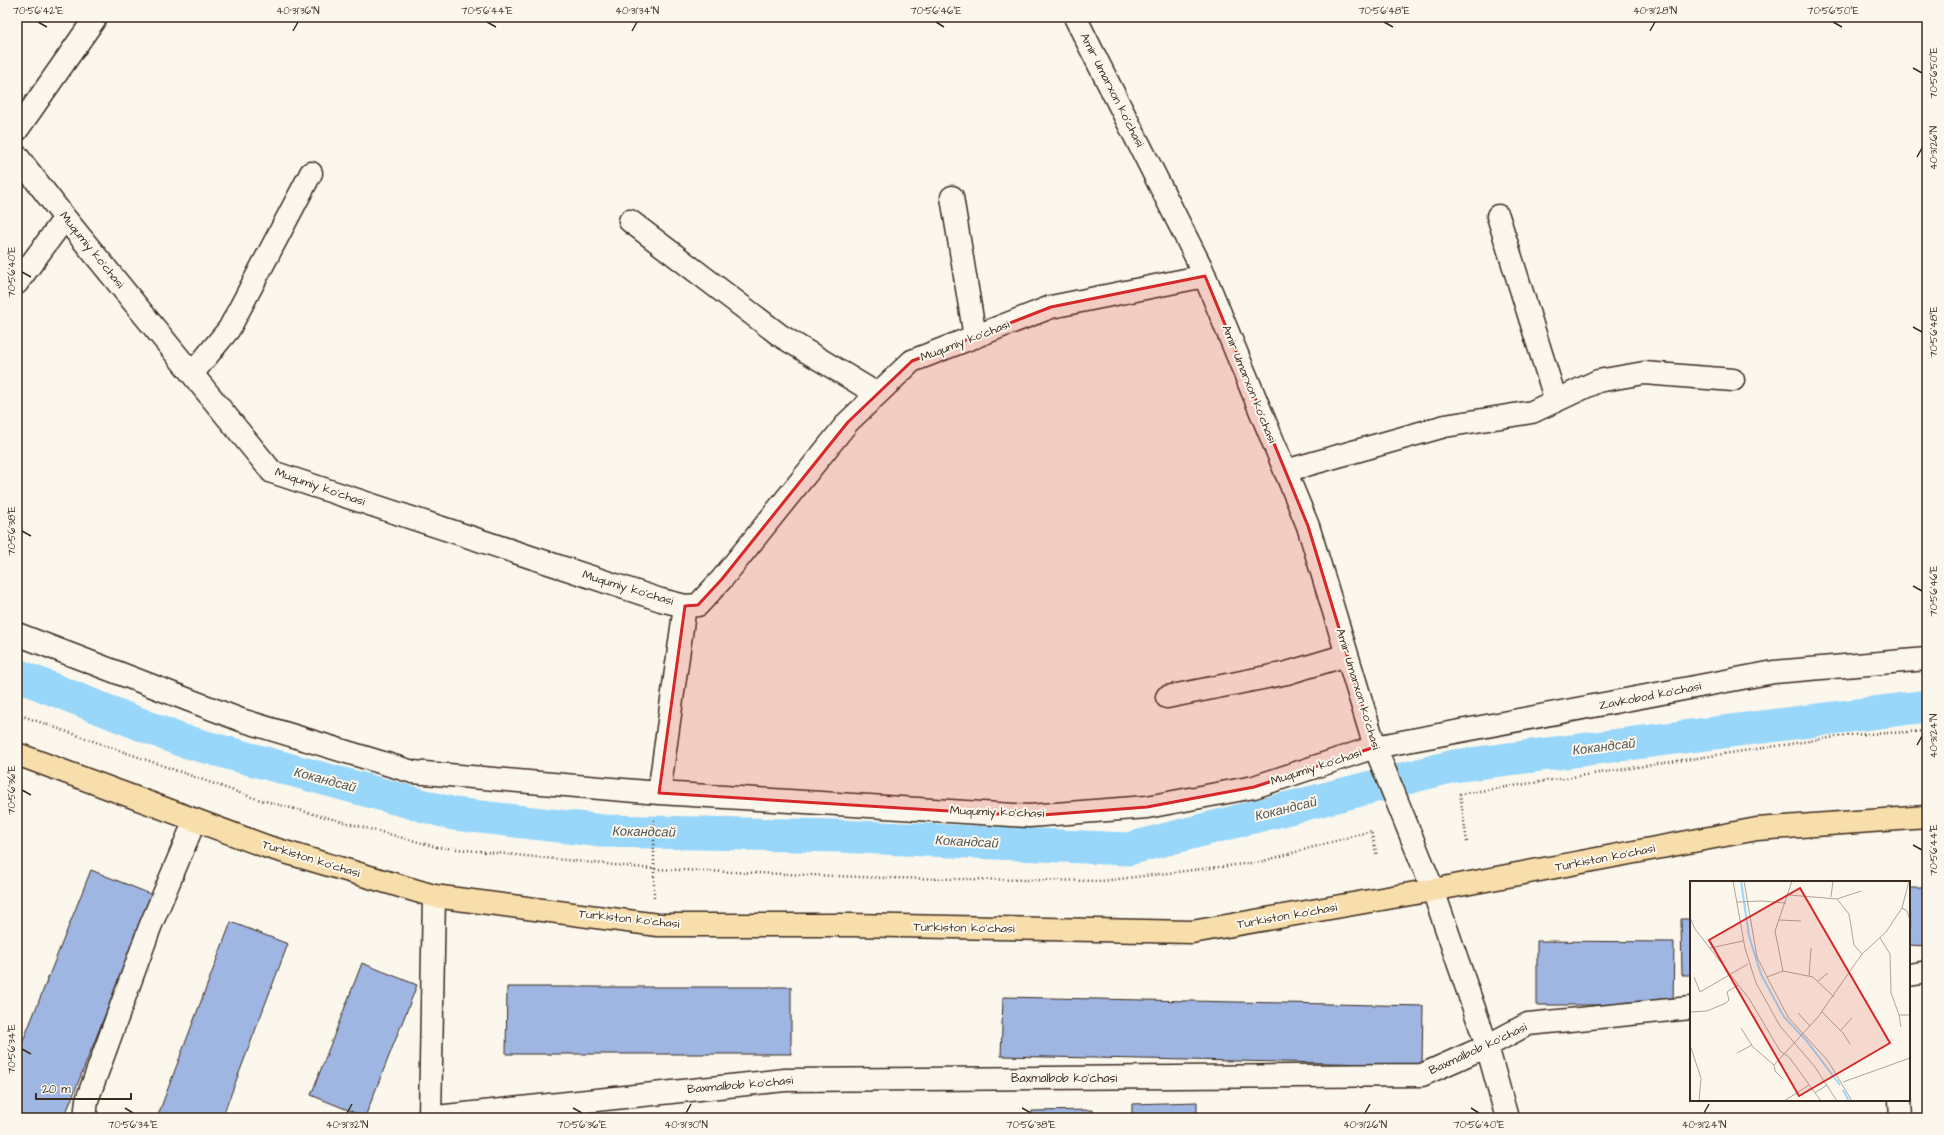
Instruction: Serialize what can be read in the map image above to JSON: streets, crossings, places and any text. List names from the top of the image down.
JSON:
{
  "streets": {
    "main road": ["Turkiston ko'chasi"],
    "street": [
      "Amir Umarxon ko'chasi",
      "Muqumiy ko'chasi",
      "Zavkobod ko'chasi",
      "Baxmalbob ko'chasi"
    ]
  },
  "crossings": [
    ["Amir Umarxon ko'chasi", "Muqumiy ko'chasi"],
    ["Amir Umarxon ko'chasi", "Zavkobod ko'chasi"],
    ["Amir Umarxon ko'chasi", "Turkiston ko'chasi"],
    ["Muqumiy ko'chasi", "Zavkobod ko'chasi"]
  ],
  "water": ["Кокандсай"],
  "scale_bar": "20 m",
  "coordinates": [
    "70°56'42\"E",
    "40°31'36\"N",
    "70°56'44\"E",
    "40°31'34\"N",
    "70°56'46\"E",
    "70°56'48\"E",
    "40°31'28\"N",
    "70°56'50\"E",
    "40°31'26\"N",
    "70°56'40\"E",
    "70°56'38\"E",
    "40°31'24\"N",
    "70°56'36\"E",
    "70°56'34\"E",
    "40°31'32\"N",
    "40°31'30\"N"
  ]
}
